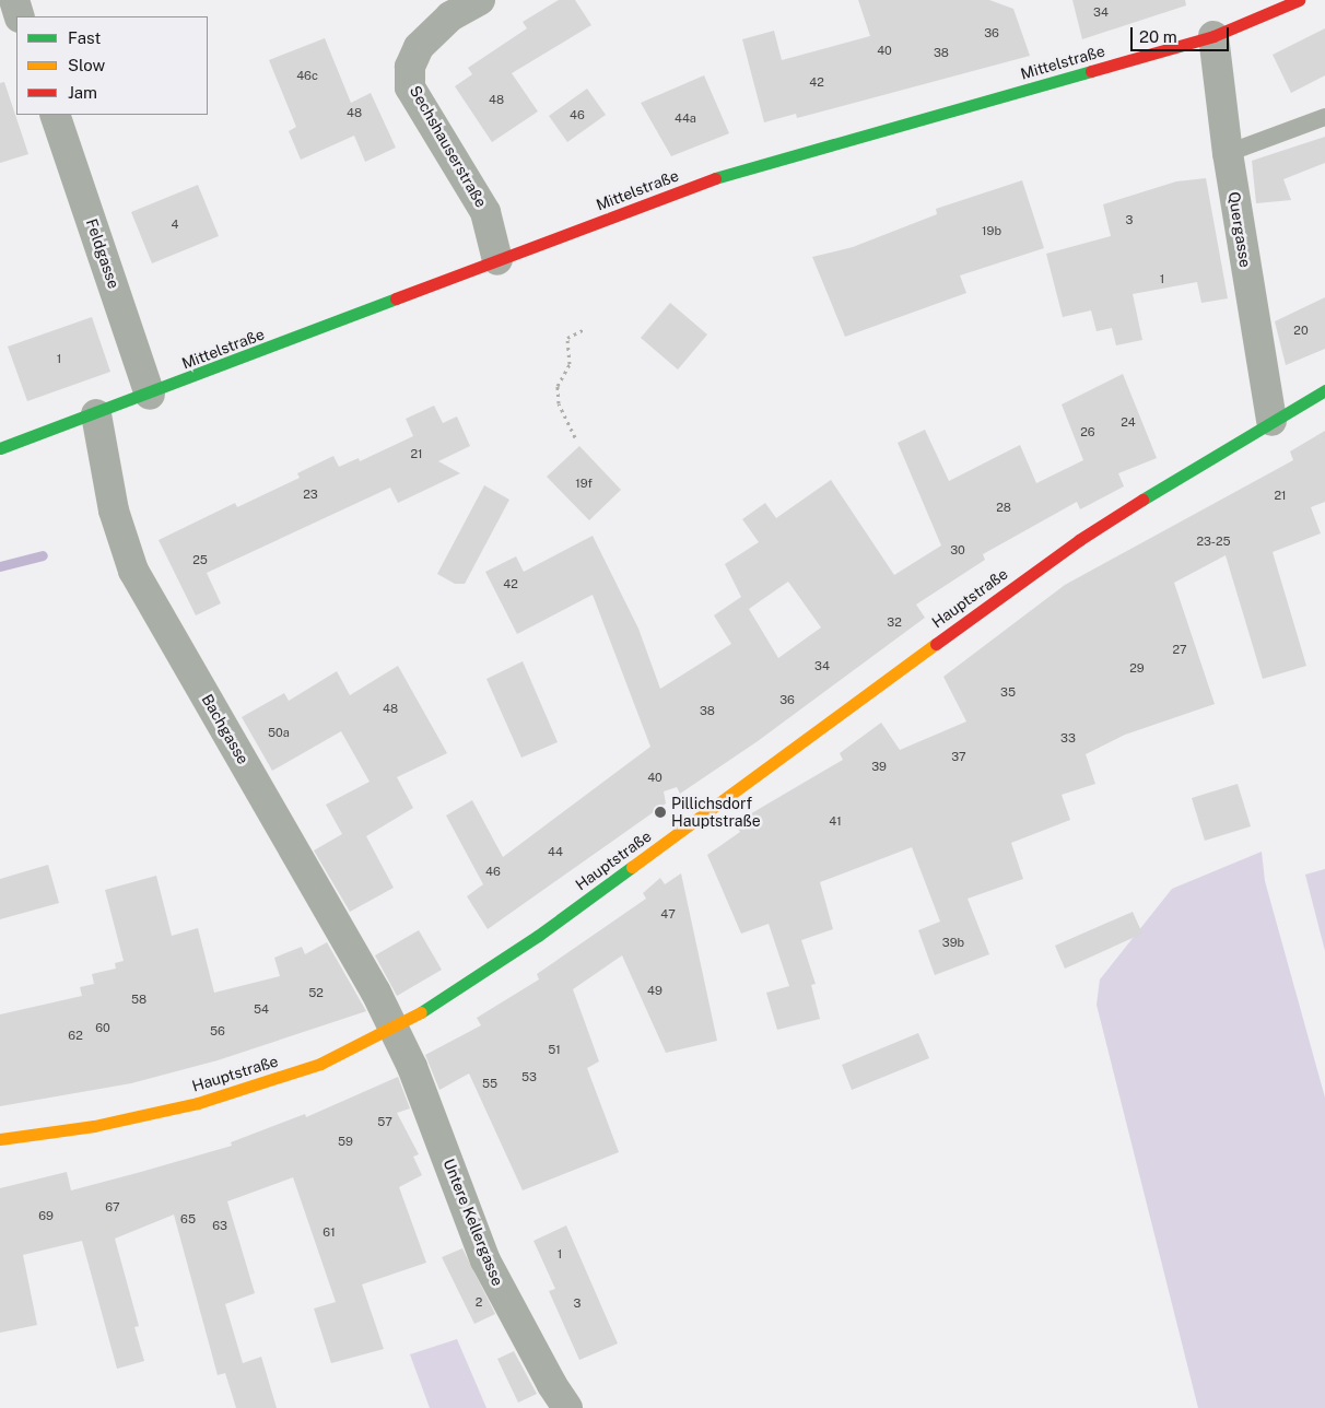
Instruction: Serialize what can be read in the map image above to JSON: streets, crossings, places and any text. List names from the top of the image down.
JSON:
{
  "streets": {
    "main road": ["Mittelstraße", "Hauptstraße"],
    "street": [
      "Sechshauserstraße",
      "Quergasse",
      "Feldgasse",
      "Bachgasse",
      "Untere Kellergasse"
    ]
  },
  "crossings": [
    ["Mittelstraße", "Sechshauserstraße"],
    ["Mittelstraße", "Quergasse"],
    ["Mittelstraße", "Feldgasse"],
    ["Mittelstraße", "Bachgasse"],
    ["Quergasse", "Hauptstraße"],
    ["Hauptstraße", "Bachgasse"],
    ["Hauptstraße", "Untere Kellergasse"],
    ["Bachgasse", "Untere Kellergasse"]
  ],
  "places": ["Pillichsdorf Hauptstraße"],
  "house_numbers": [
    "34",
    "36",
    "40",
    "38",
    "46c",
    "42",
    "48",
    "48",
    "46",
    "44a",
    "3",
    "4",
    "19b",
    "1",
    "20",
    "1",
    "24",
    "26",
    "21",
    "19f",
    "23",
    "21",
    "28",
    "23-25",
    "30",
    "25",
    "42",
    "32",
    "27",
    "34",
    "29",
    "35",
    "36",
    "48",
    "38",
    "50a",
    "33",
    "37",
    "39",
    "40",
    "41",
    "44",
    "46",
    "47",
    "39b",
    "49",
    "52",
    "58",
    "54",
    "60",
    "56",
    "62",
    "51",
    "53",
    "55",
    "57",
    "59",
    "67",
    "69",
    "65",
    "63",
    "61",
    "1",
    "2",
    "3"
  ],
  "legend": ["Fast", "Slow", "Jam"],
  "scale_bar": "20 m"
}
